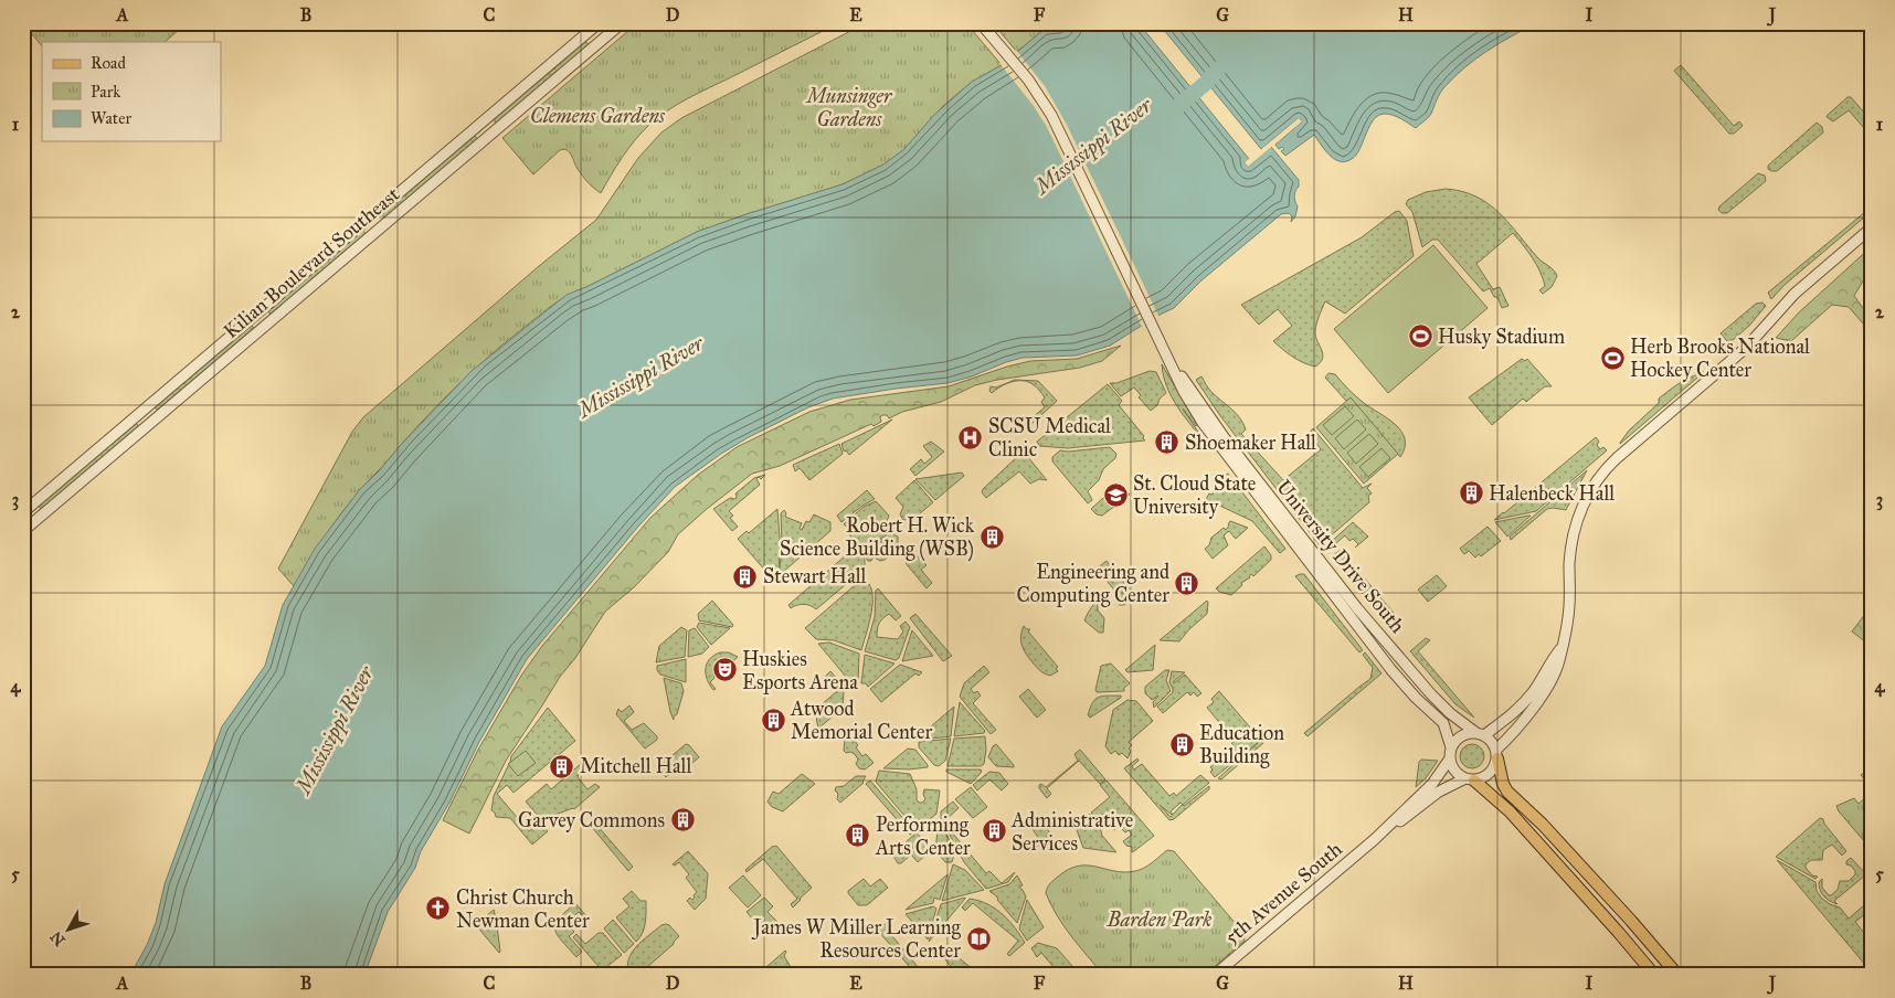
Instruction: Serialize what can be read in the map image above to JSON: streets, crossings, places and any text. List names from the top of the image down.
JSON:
{
  "streets": {
    "street": ["Kilian Boulevard Southeast", "University Drive South", "5th Avenue South"]
  },
  "crossings": [
    ["University Drive South", "5th Avenue South"]
  ],
  "water": ["Mississippi River"],
  "parks": ["Munsinger Gardens", "Clemens Gardens", "Barden Park"],
  "places": {
    "sports": ["Husky Stadium", "Herb Brooks National Hockey Center"],
    "hospital": ["SCSU Medical Clinic"],
    "building": [
      "Shoemaker Hall",
      "Halenbeck Hall",
      "Robert H. Wick Science Building (WSB)",
      "Stewart Hall",
      "Engineering and Computing Center",
      "Atwood Memorial Center",
      "Education Building",
      "Mitchell Hall",
      "Garvey Commons",
      "Administrative Services",
      "Performing Arts Center"
    ],
    "school or university": ["St. Cloud State University"],
    "theatre": ["Huskies Esports Arena"],
    "church": ["Christ Church Newman Center"],
    "library": ["James W Miller Learning Resources Center"]
  },
  "legend": ["Road", "Park", "Water"],
  "north": "bottom left",
  "grid": {
    "columns": [
      "A",
      "B",
      "C",
      "D",
      "E",
      "F",
      "G",
      "H",
      "I",
      "J"
    ],
    "rows": [
      "1",
      "2",
      "3",
      "4",
      "5"
    ]
  }
}
